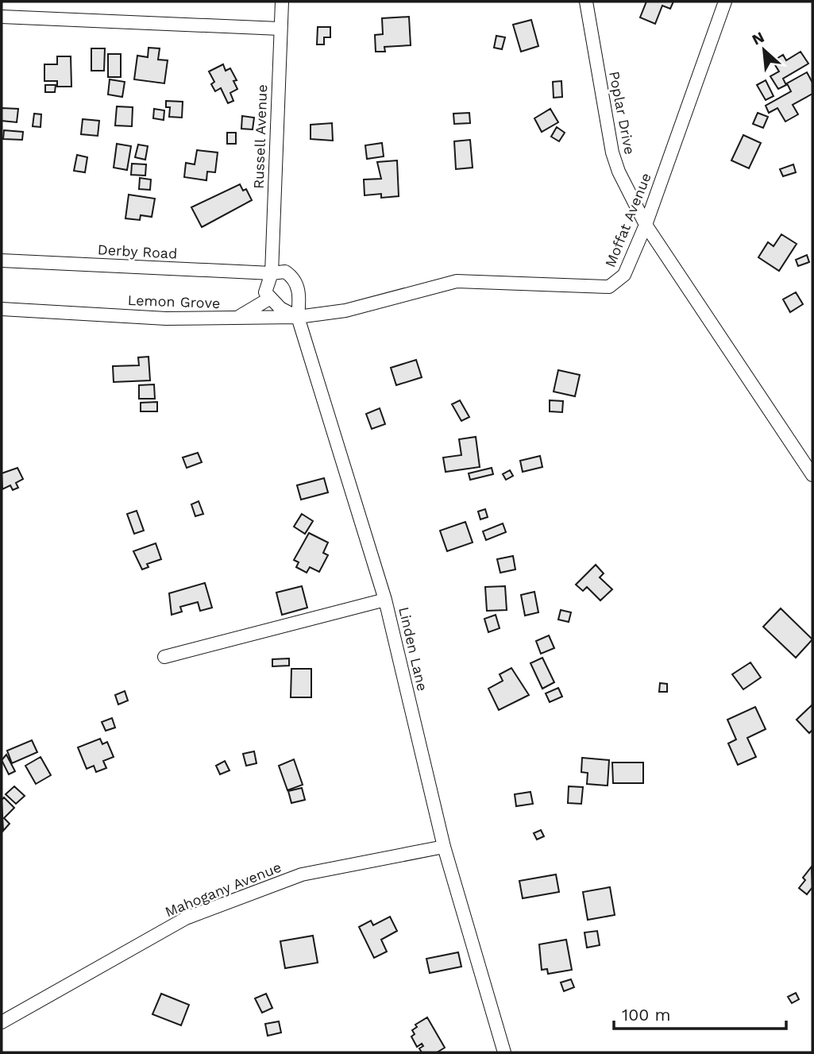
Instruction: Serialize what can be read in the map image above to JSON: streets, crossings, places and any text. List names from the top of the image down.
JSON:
{
  "streets": {
    "street": [
      "Poplar Drive",
      "Russell Avenue",
      "Moffat Avenue",
      "Derby Road",
      "Lemon Grove",
      "Linden Lane",
      "Mahogany Avenue"
    ]
  },
  "crossings": [
    ["Poplar Drive", "Moffat Avenue"],
    ["Russell Avenue", "Derby Road"],
    ["Russell Avenue", "Linden Lane"],
    ["Moffat Avenue", "Lemon Grove"],
    ["Derby Road", "Linden Lane"],
    ["Lemon Grove", "Linden Lane"],
    ["Linden Lane", "Mahogany Avenue"]
  ],
  "scale_bar": "100 m",
  "north": "top left"
}
